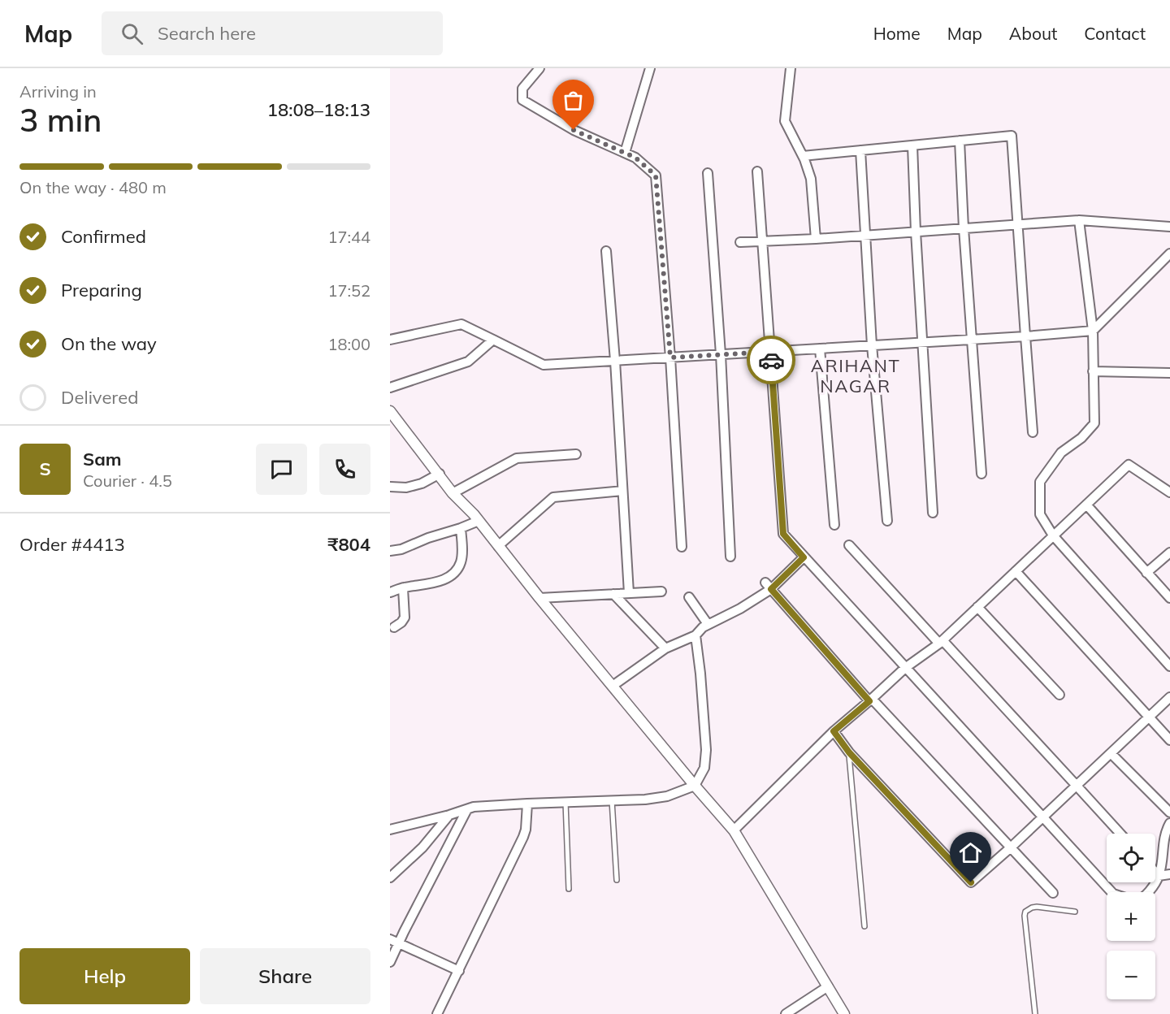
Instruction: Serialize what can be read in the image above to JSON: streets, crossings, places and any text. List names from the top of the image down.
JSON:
{
  "districts": ["ARIHANT NAGAR"],
  "page": {
    "header": "Map",
    "search": "Search here",
    "nav": [
      "Home",
      "Map",
      "About",
      "Contact"
    ],
    "heading": ["3 min", "Arriving in", "18:08–18:13"],
    "panel": [
      "Sam",
      "Courier · 4.5",
      "Order #4413",
      "₹804"
    ],
    "bar": "On the way · 480 m",
    "list": [
      ["Confirmed", "17:44"],
      ["Preparing", "17:52"],
      ["On the way", "18:00"],
      "Delivered"
    ],
    "round": "S",
    "map_buttons": ["+", "−"],
    "buttons": ["Help", "Share"]
  }
}
